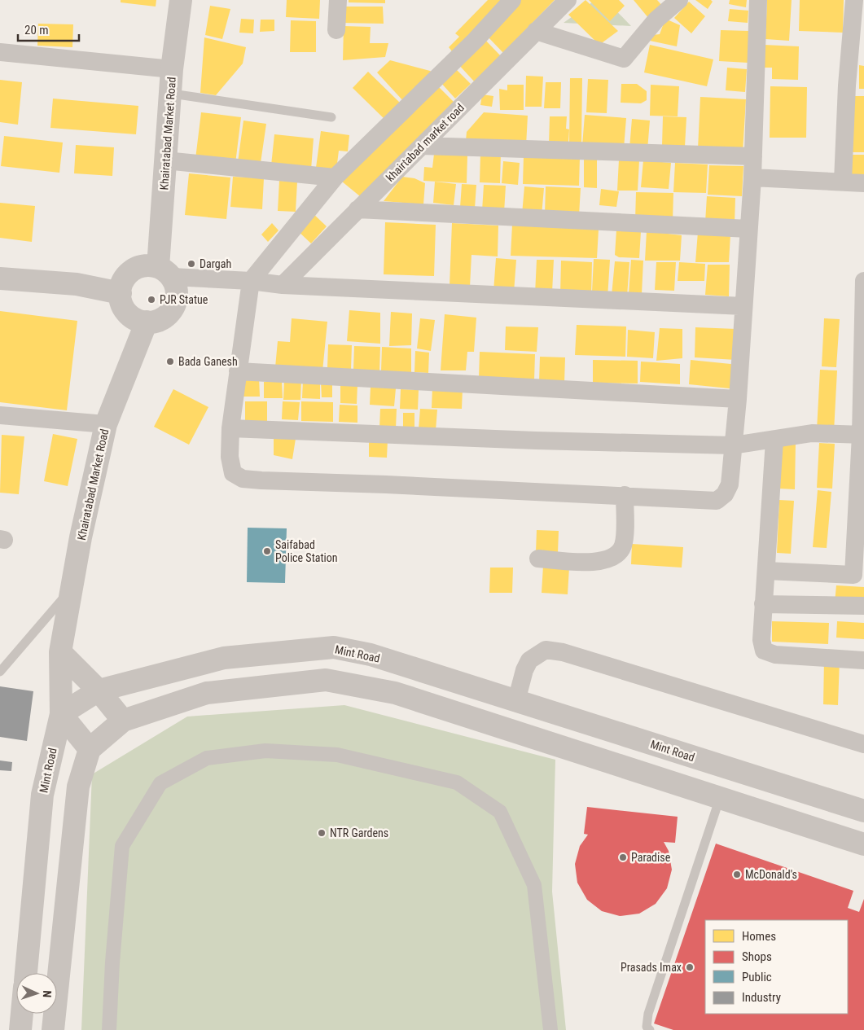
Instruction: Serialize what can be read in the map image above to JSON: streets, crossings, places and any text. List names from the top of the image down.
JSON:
{
  "streets": {
    "street": ["Khairatabad Market Road", "khairtabad market road", "Mint Road"]
  },
  "crossings": [
    ["Khairatabad Market Road", "Mint Road"]
  ],
  "places": [
    "Dargah",
    "PJR Statue",
    "Bada Ganesh",
    "Saifabad Police Station",
    "NTR Gardens",
    "Paradise",
    "McDonald's",
    "Prasads Imax"
  ],
  "legend": [
    "Homes",
    "Shops",
    "Public",
    "Industry"
  ],
  "scale_bar": "20 m",
  "north": "right"
}
